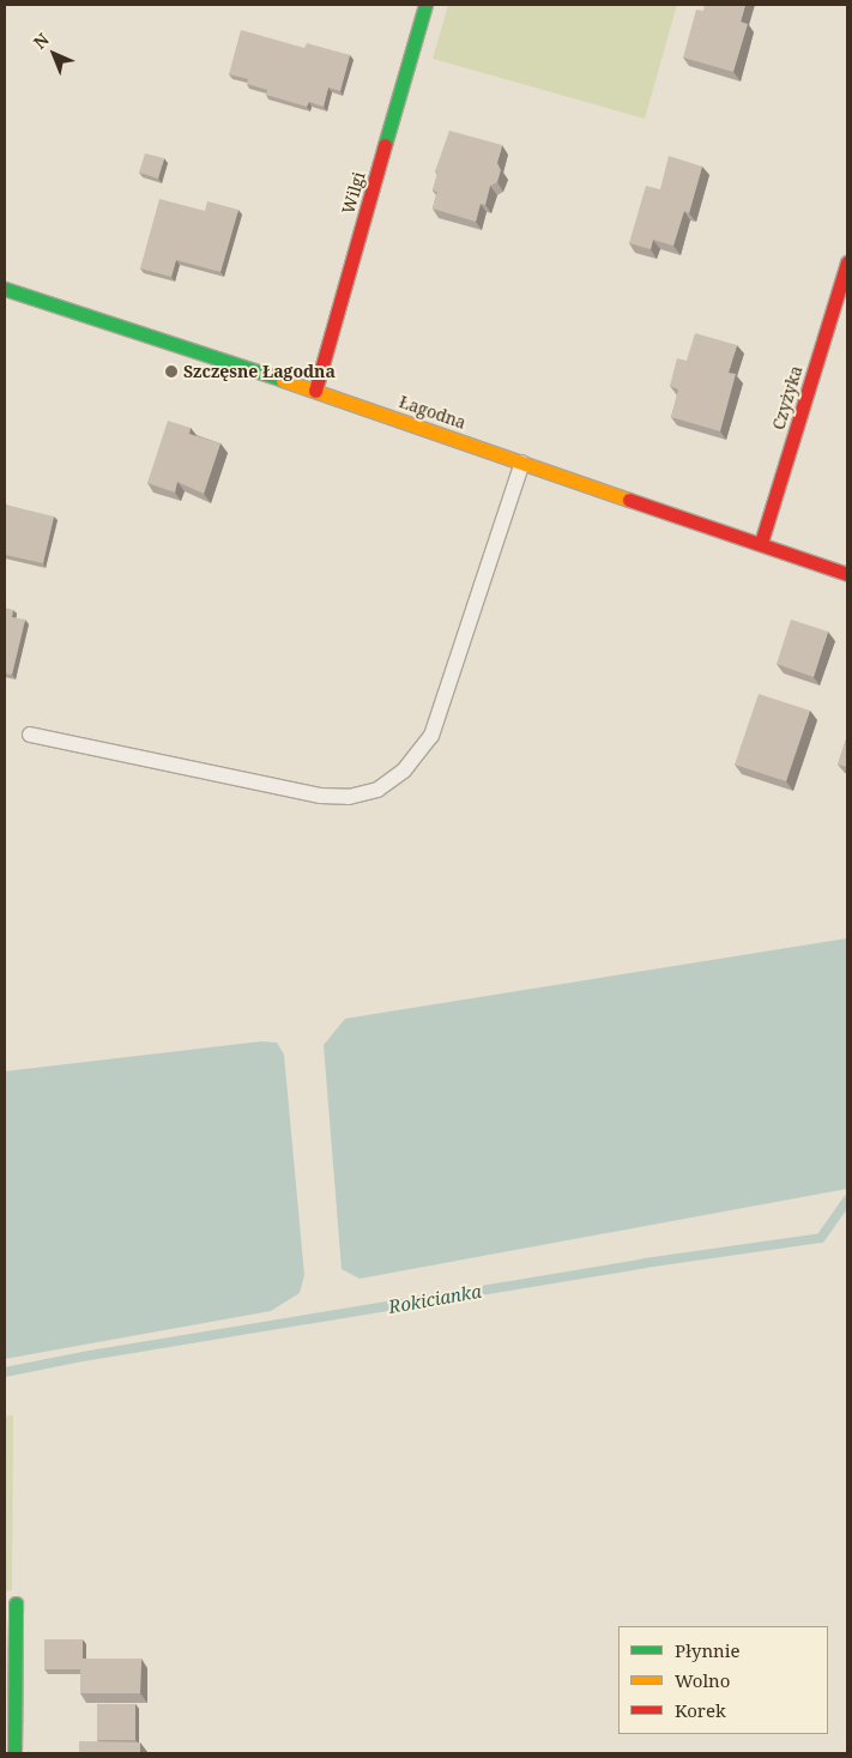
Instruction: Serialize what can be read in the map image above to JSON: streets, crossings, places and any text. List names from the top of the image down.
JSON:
{
  "streets": {
    "street": ["Wilgi", "Czyżyka", "Łagodna"]
  },
  "crossings": [
    ["Wilgi", "Łagodna"],
    ["Czyżyka", "Łagodna"]
  ],
  "water": ["Rokicianka"],
  "places": ["Szczęsne Łagodna"],
  "legend": ["Płynnie", "Wolno", "Korek"],
  "north": "top left"
}
